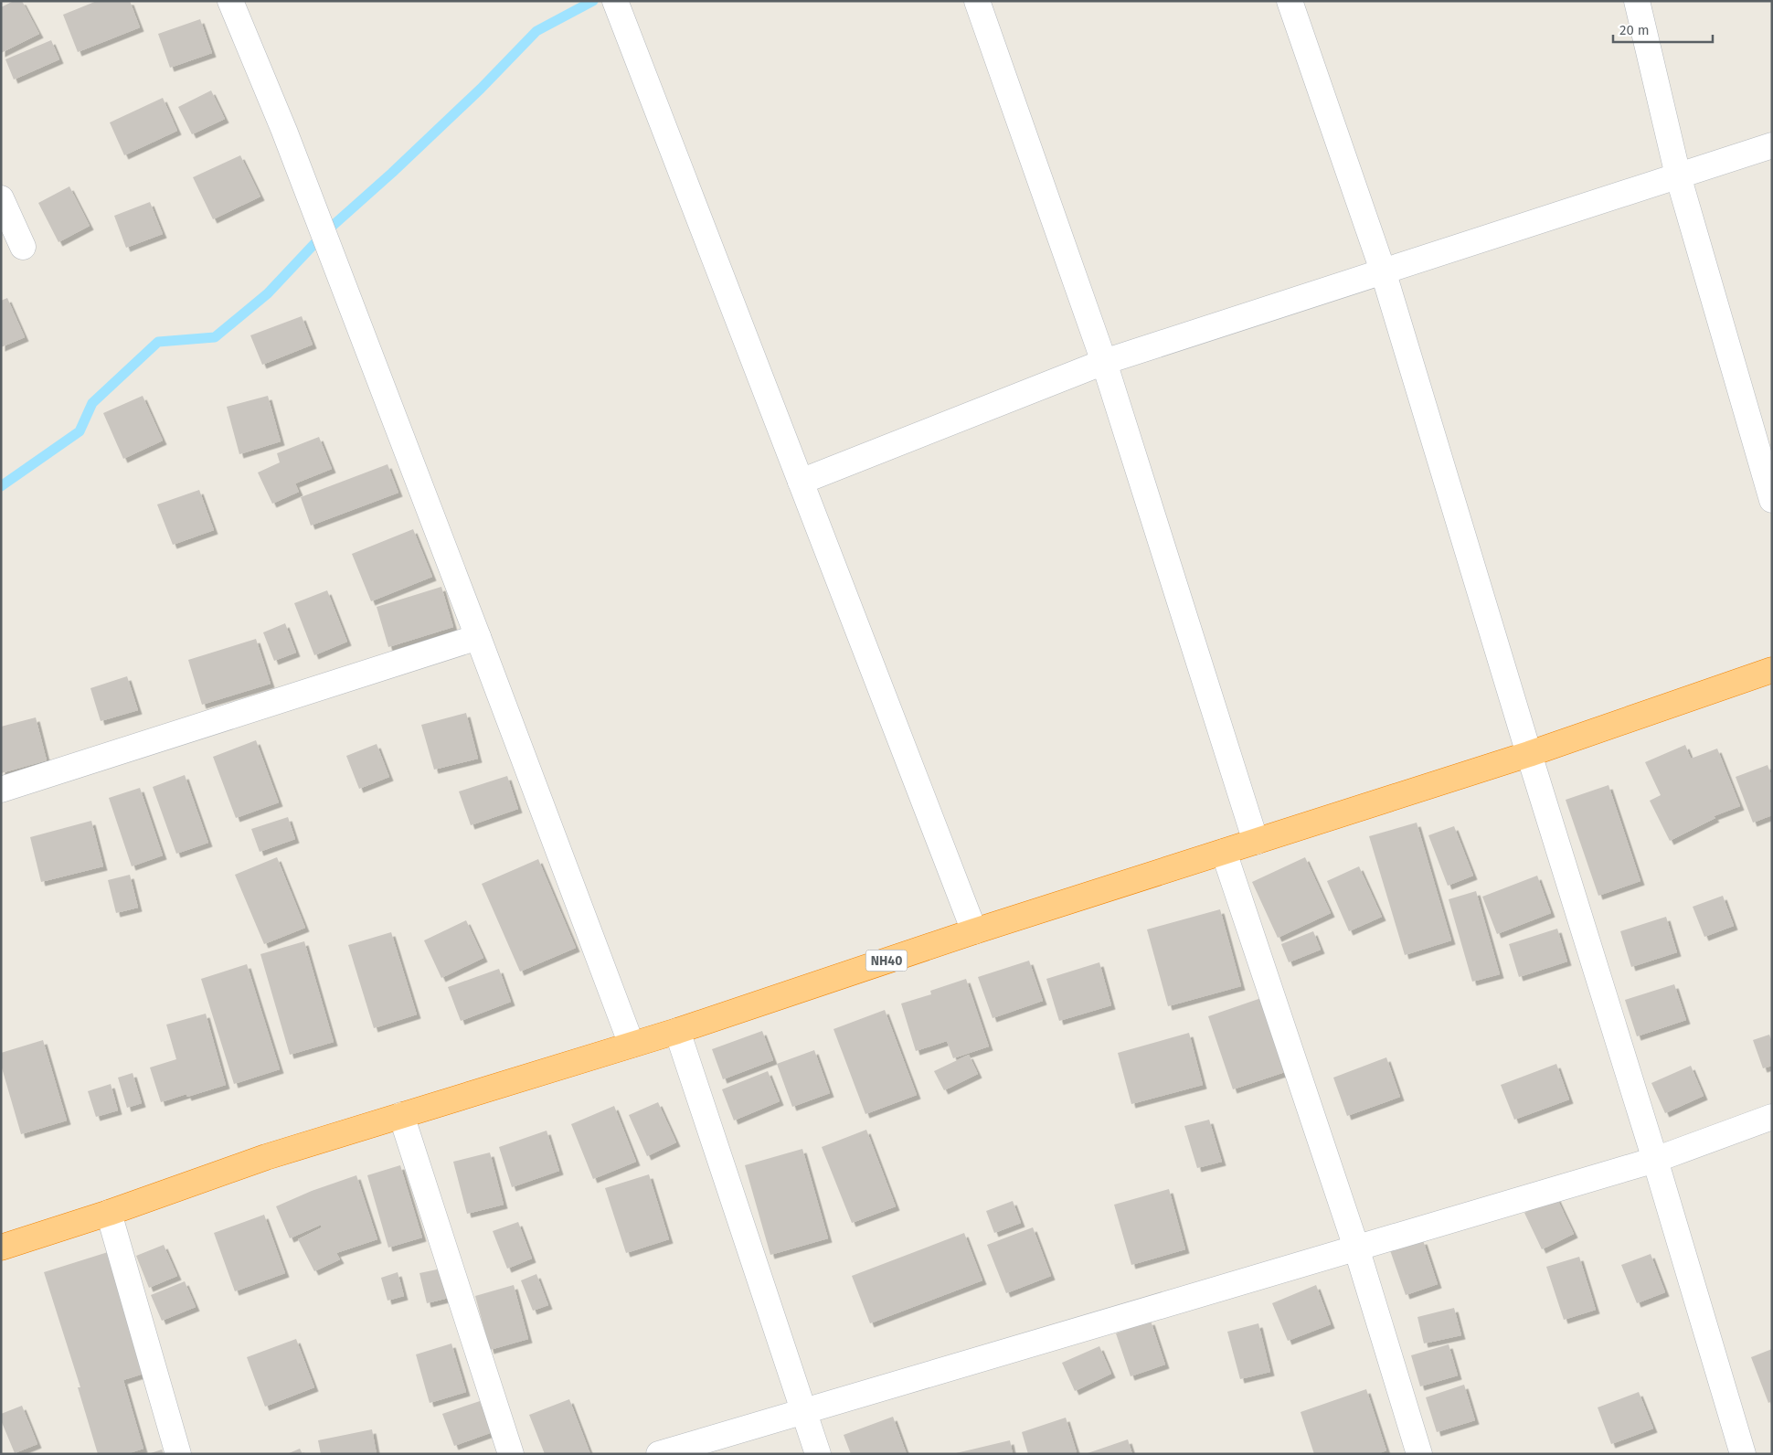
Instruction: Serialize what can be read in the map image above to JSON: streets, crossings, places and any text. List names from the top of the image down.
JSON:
{
  "streets": {
    "highway": ["NH40"]
  },
  "scale_bar": "20 m"
}
